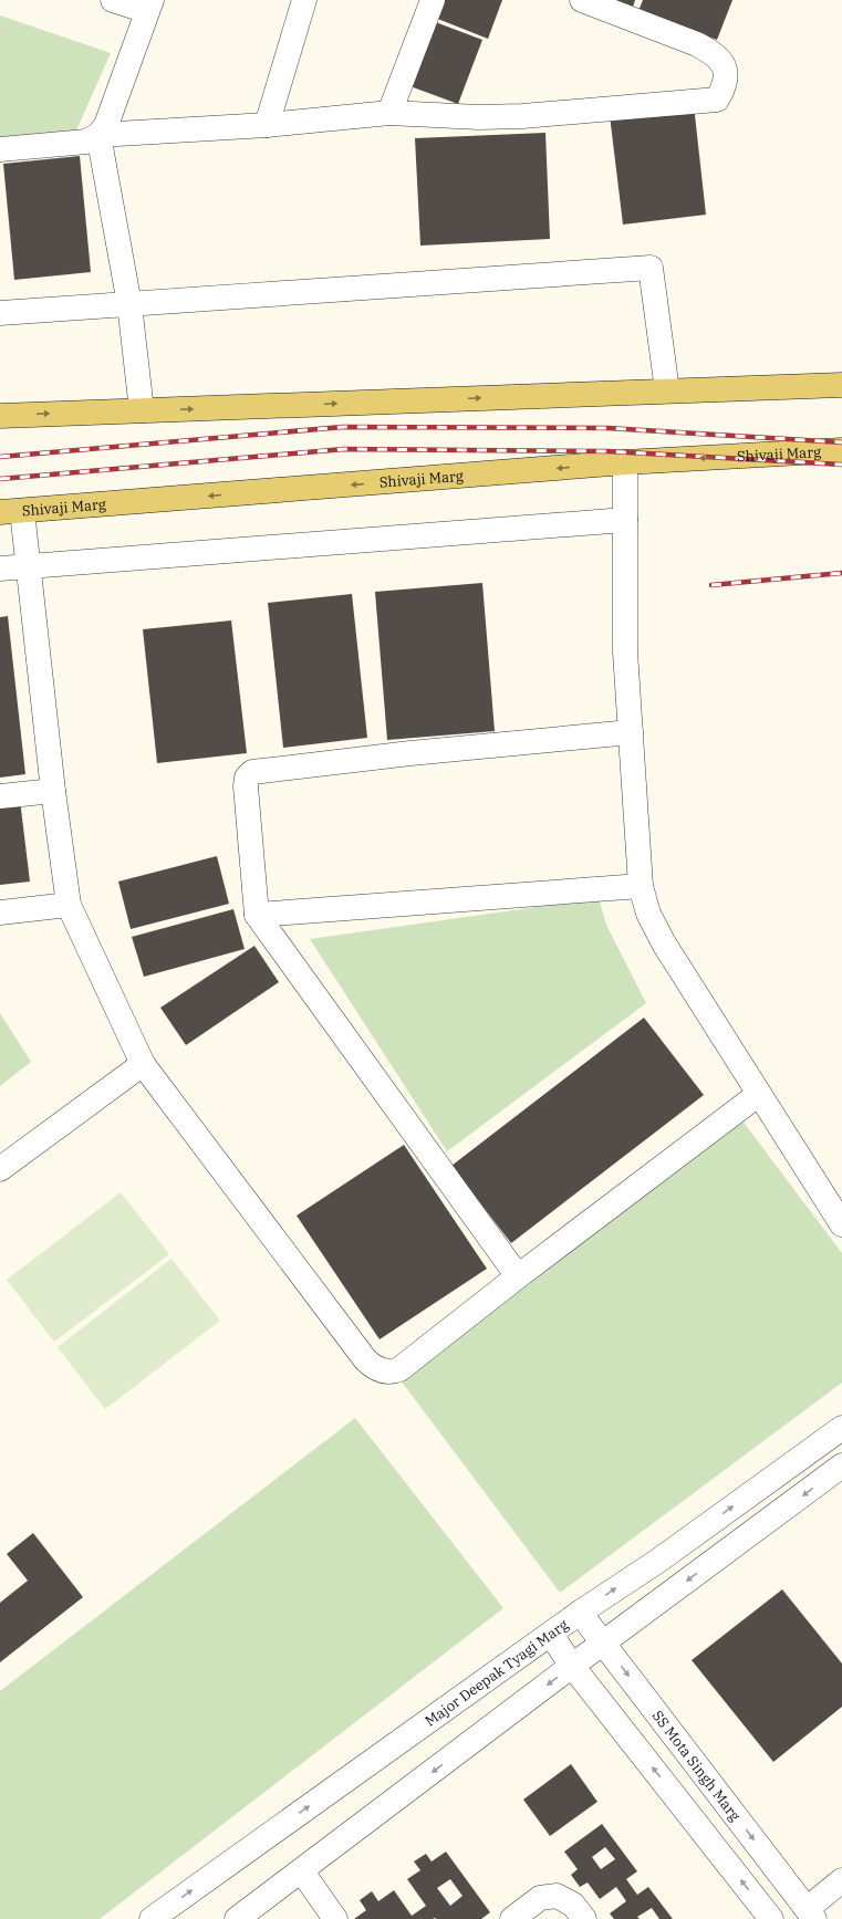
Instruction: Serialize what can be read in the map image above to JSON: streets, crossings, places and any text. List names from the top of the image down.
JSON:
{
  "streets": {
    "main road": ["Shivaji Marg"],
    "street": ["Major Deepak Tyagi Marg", "SS Mota Singh Marg"]
  },
  "crossings": [
    ["Major Deepak Tyagi Marg", "SS Mota Singh Marg"]
  ]
}
